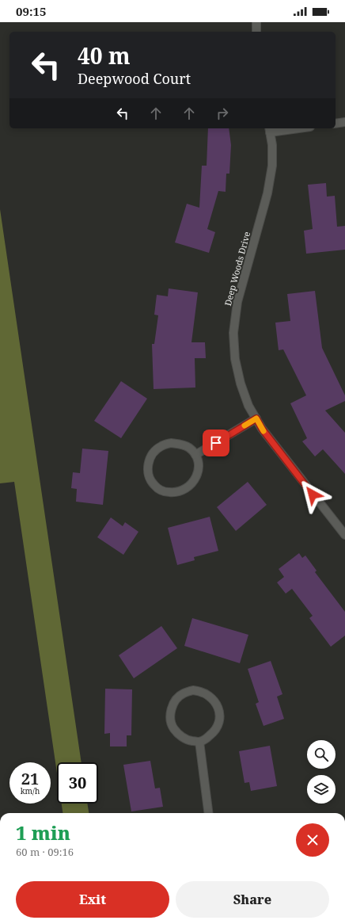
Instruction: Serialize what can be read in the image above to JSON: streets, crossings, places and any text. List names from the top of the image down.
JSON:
{
  "streets": {
    "street": ["Deep Woods Drive"]
  },
  "page": {
    "status": "09:15",
    "turn": ["40 m", "Deepwood Court"],
    "speed": "21 km/h",
    "limit": "30",
    "heading": ["1 min", "60 m · 09:16"],
    "buttons": ["Exit", "Share"]
  }
}
